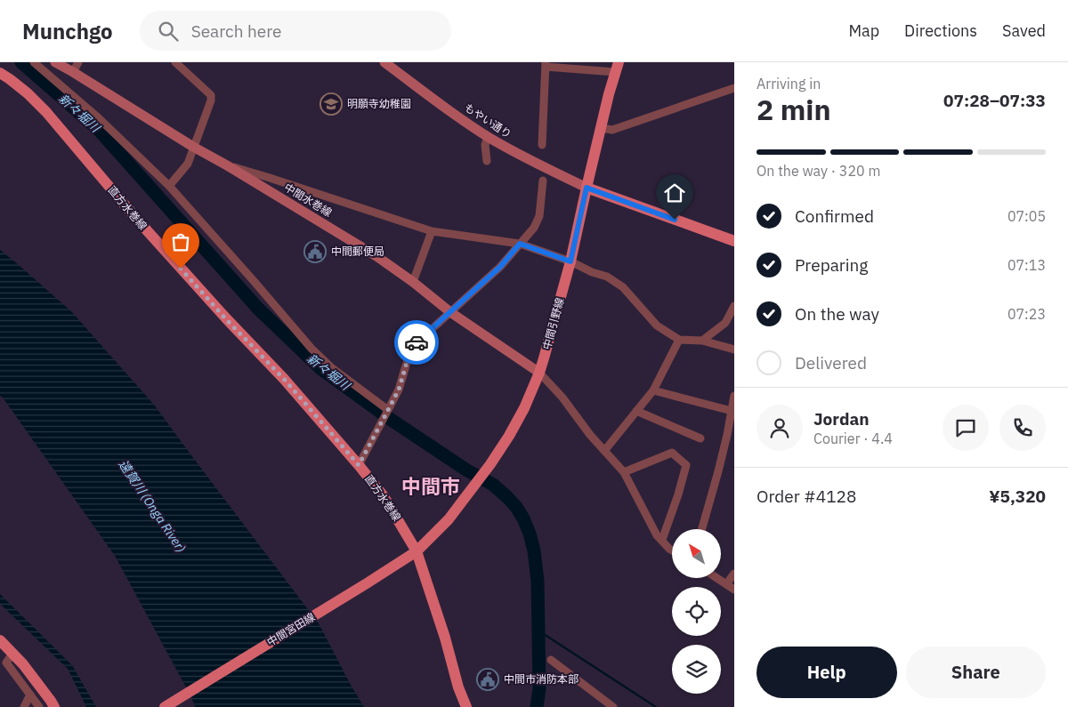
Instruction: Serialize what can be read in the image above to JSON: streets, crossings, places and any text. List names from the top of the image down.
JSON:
{
  "streets": {
    "main road": [
      "もやい通り",
      "中間水巻線",
      "直方水巻線",
      "中間引野線",
      "中間宮田線"
    ]
  },
  "crossings": [
    ["もやい通り", "中間引野線"],
    ["中間水巻線", "中間引野線"],
    ["直方水巻線", "中間引野線"],
    ["直方水巻線", "中間宮田線"],
    ["中間引野線", "中間宮田線"]
  ],
  "districts": ["中間市"],
  "water": ["新々堀川", "遠賀川 (Onga River)"],
  "places": {
    "school or university": ["明願寺幼稚園"],
    "public building": ["中間郵便局", "中間市消防本部"]
  },
  "north": "top left",
  "page": {
    "header": "Munchgo",
    "search": "Search here",
    "nav": ["Map", "Directions", "Saved"],
    "heading": ["2 min", "Arriving in", "07:28–07:33"],
    "panel": [
      "Jordan",
      "Courier · 4.4",
      "Order #4128",
      "¥5,320"
    ],
    "bar": "On the way · 320 m",
    "list": [
      ["Confirmed", "07:05"],
      ["Preparing", "07:13"],
      ["On the way", "07:23"],
      "Delivered"
    ],
    "buttons": ["Help", "Share"]
  }
}
